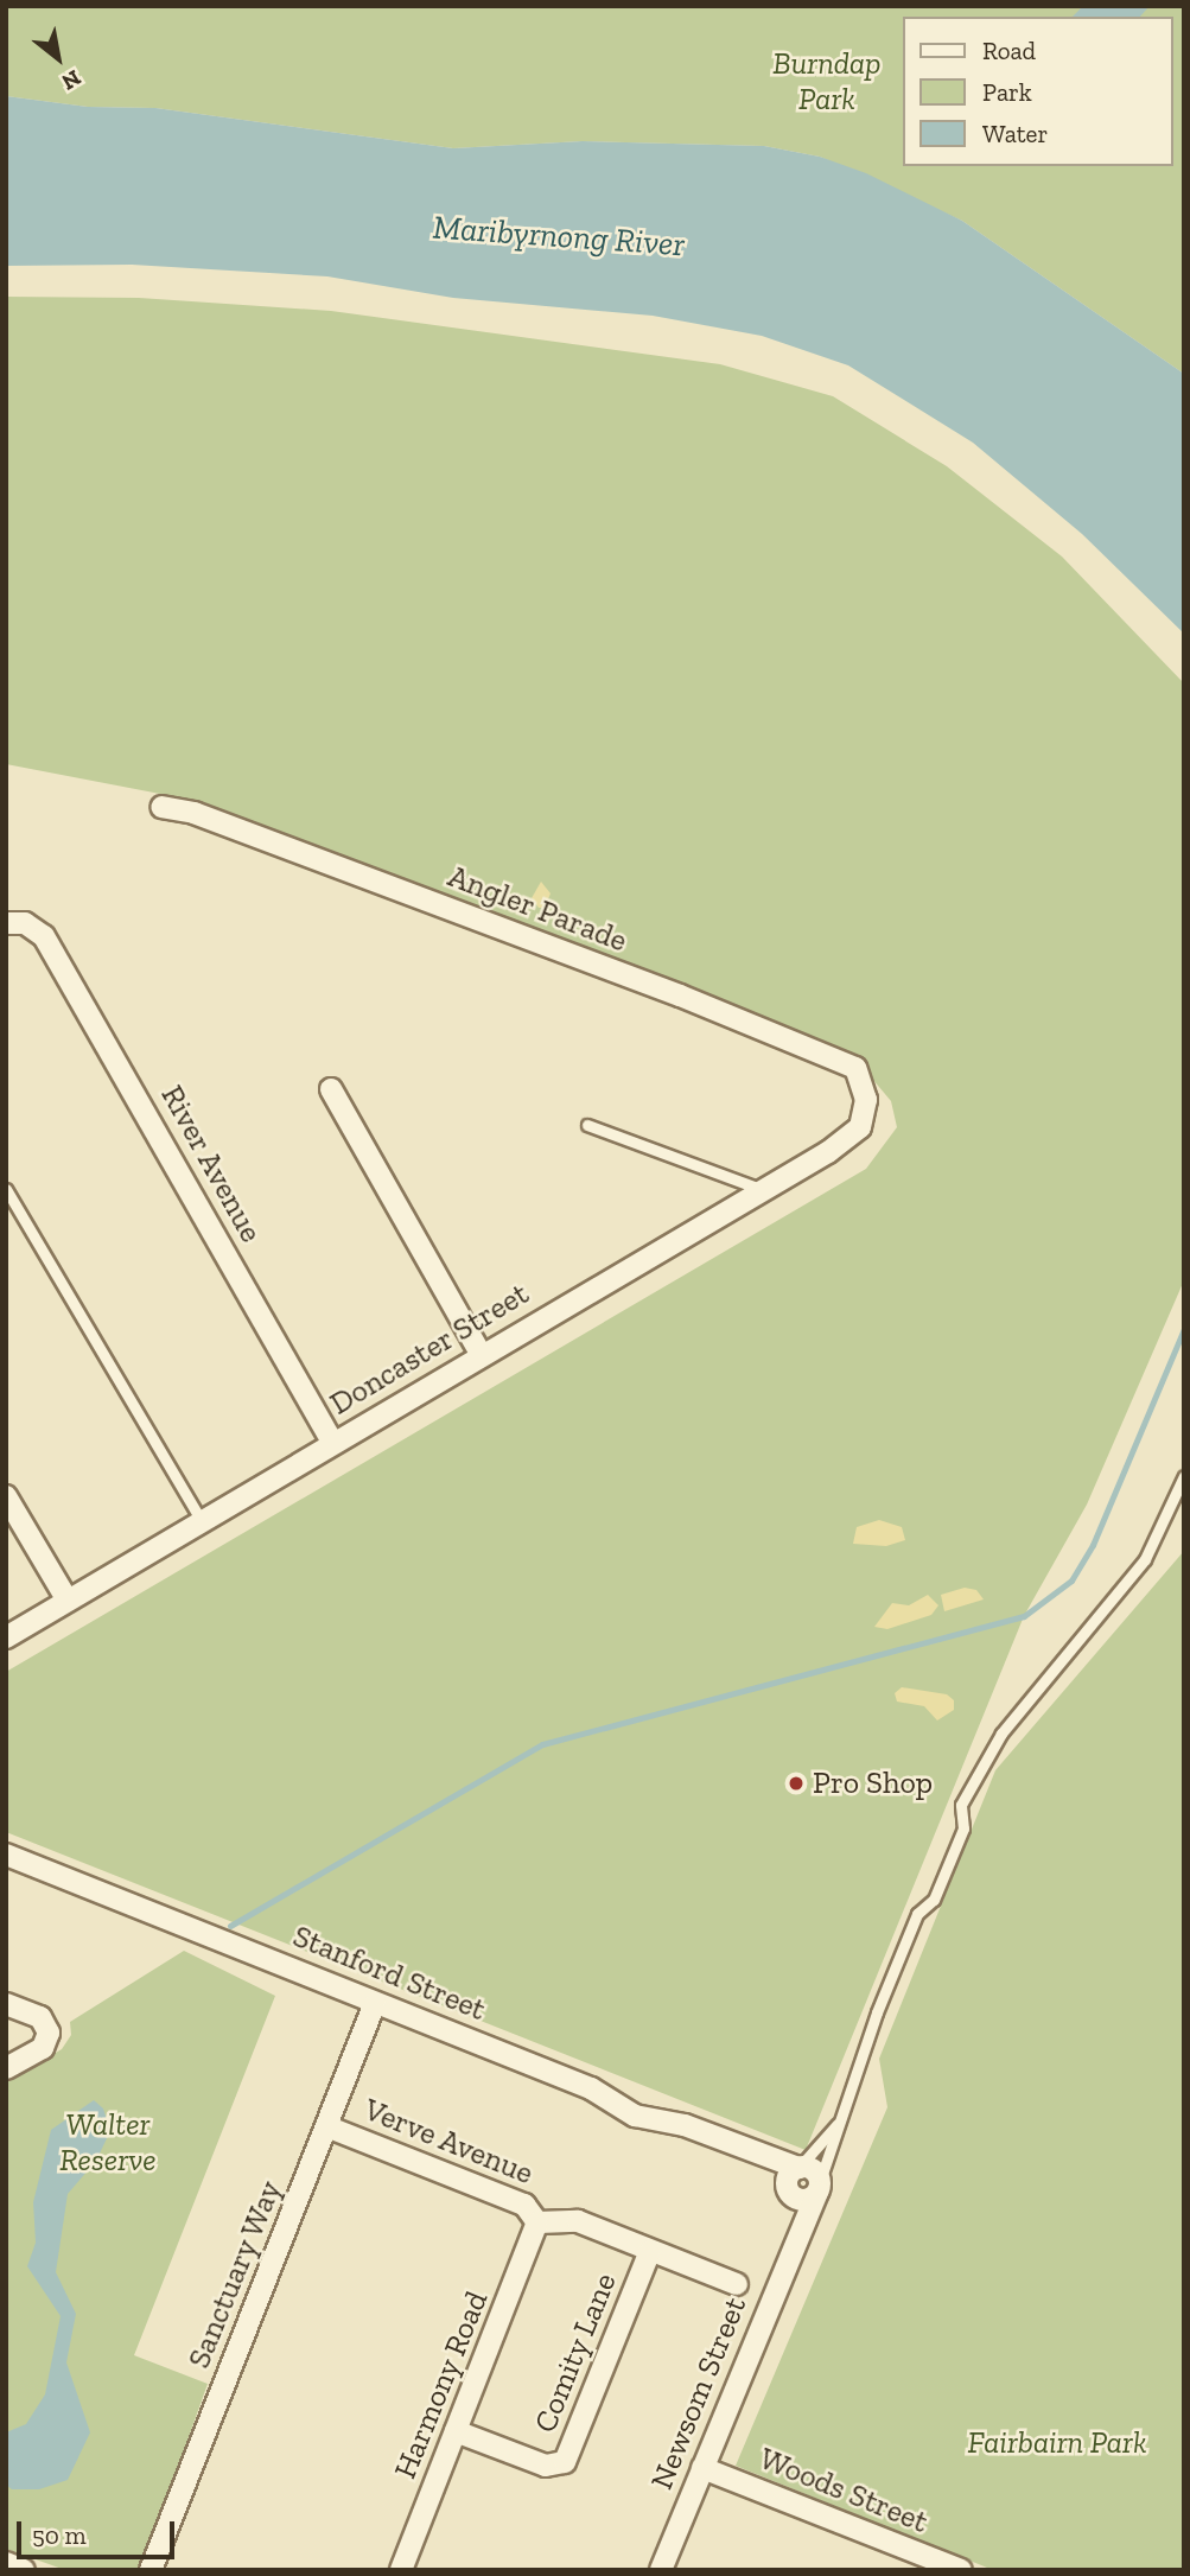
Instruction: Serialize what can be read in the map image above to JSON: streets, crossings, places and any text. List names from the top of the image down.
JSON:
{
  "streets": {
    "street": [
      "Angler Parade",
      "River Avenue",
      "Doncaster Street",
      "Stanford Street",
      "Verve Avenue",
      "Sanctuary Way",
      "Comity Lane",
      "Harmony Road",
      "Newsom Street",
      "Woods Street"
    ]
  },
  "crossings": [
    ["Angler Parade", "Doncaster Street"],
    ["River Avenue", "Doncaster Street"],
    ["Stanford Street", "Sanctuary Way"],
    ["Stanford Street", "Newsom Street"],
    ["Verve Avenue", "Sanctuary Way"],
    ["Verve Avenue", "Harmony Road"],
    ["Comity Lane", "Harmony Road"],
    ["Newsom Street", "Woods Street"]
  ],
  "water": ["Maribyrnong River"],
  "parks": ["Burndap Park", "Walter Reserve", "Fairbairn Park"],
  "places": ["Pro Shop"],
  "legend": ["Road", "Park", "Water"],
  "scale_bar": "50 m",
  "north": "bottom right"
}
